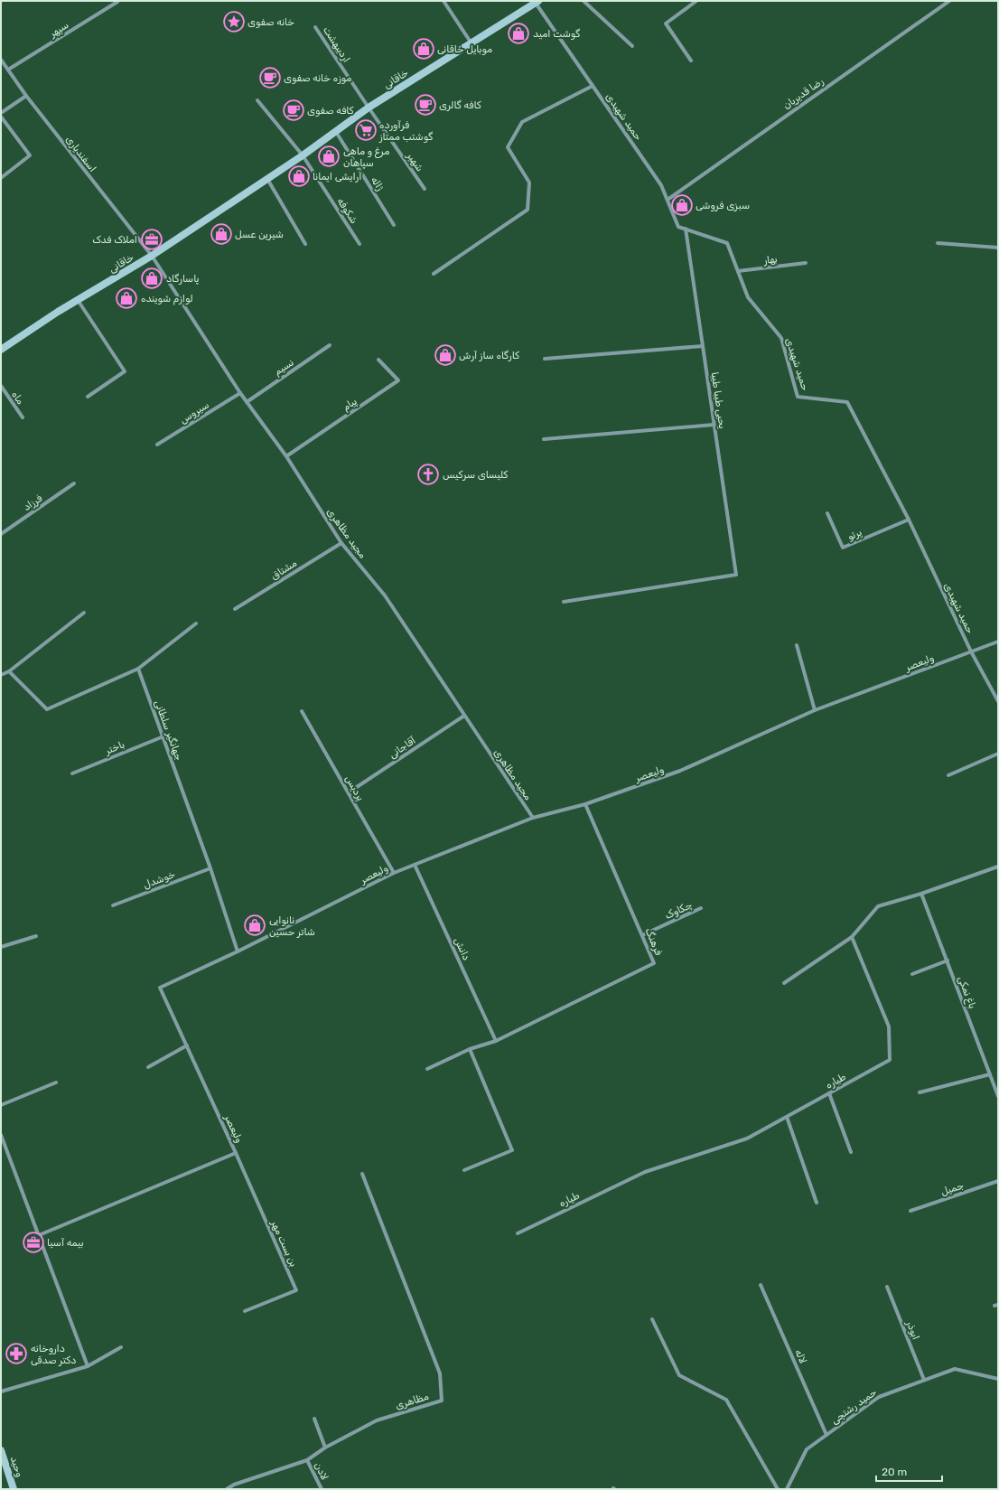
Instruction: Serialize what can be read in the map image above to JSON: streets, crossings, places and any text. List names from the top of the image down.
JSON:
{
  "streets": {
    "street": [
      "سپهر",
      "اردیبهشت",
      "خاقانی",
      "رضا قدیریان",
      "حمید شهیدی",
      "اسفندیاری",
      "شهیر",
      "ژاله",
      "شکوفه",
      "بهار",
      "نسیم",
      "ماه",
      "یحیی طیبا طیبا",
      "پیام",
      "سیروس",
      "فرزاد",
      "مجید مظاهری",
      "پرتو",
      "مشتاق",
      "ولیعصر",
      "جهانگیر سلطانی",
      "باختر",
      "آقاجانی",
      "پردیس",
      "خوشدل",
      "چکاوک",
      "فرهنگ",
      "دانش",
      "باغ نمکی",
      "طیاره",
      "جمیل",
      "بن بست مهر",
      "ابوذر",
      "لاله",
      "مظاهری",
      "حمید رشتچی",
      "وحید",
      "لادن"
    ]
  },
  "crossings": [
    ["سپهر", "اسفندیاری"],
    ["اردیبهشت", "خاقانی"],
    ["اردیبهشت", "شهیر"],
    ["خاقانی", "حمید شهیدی"],
    ["خاقانی", "اسفندیاری"],
    ["خاقانی", "شهیر"],
    ["خاقانی", "ژاله"],
    ["خاقانی", "شکوفه"],
    ["خاقانی", "مجید مظاهری"],
    ["رضا قدیریان", "حمید شهیدی"],
    ["حمید شهیدی", "بهار"],
    ["حمید شهیدی", "یحیی طیبا طیبا"],
    ["حمید شهیدی", "پرتو"],
    ["حمید شهیدی", "ولیعصر"],
    ["اسفندیاری", "مجید مظاهری"],
    ["نسیم", "مجید مظاهری"],
    ["پیام", "مجید مظاهری"],
    ["سیروس", "مجید مظاهری"],
    ["مجید مظاهری", "مشتاق"],
    ["مجید مظاهری", "ولیعصر"],
    ["مجید مظاهری", "آقاجانی"],
    ["ولیعصر", "جهانگیر سلطانی"],
    ["ولیعصر", "پردیس"],
    ["ولیعصر", "فرهنگ"],
    ["ولیعصر", "دانش"],
    ["ولیعصر", "بن بست مهر"],
    ["جهانگیر سلطانی", "باختر"],
    ["جهانگیر سلطانی", "خوشدل"],
    ["آقاجانی", "پردیس"],
    ["چکاوک", "فرهنگ"],
    ["فرهنگ", "دانش"],
    ["ابوذر", "حمید رشتچی"],
    ["لاله", "حمید رشتچی"],
    ["مظاهری", "لادن"]
  ],
  "places": {
    "place": ["خانه صفوی"],
    "shop": [
      "گوشت امید",
      "موبایل خاقانی",
      "مرغ و ماهی سپاهان",
      "آرایشی ایمانا",
      "سبزی فروشی",
      "شیرین عسل",
      "پاسارگاد",
      "لوازم شوینده",
      "کارگاه ساز آرش",
      "نانوایی شاتر حسین"
    ],
    "cafe": ["موزه خانه صفوی", "کافه گالری", "کافه صفوی"],
    "supermarket": ["فرآورده گوشتب ممتاز"],
    "office": ["املاک فدک", "بیمه آسیا"],
    "church": ["کلیسای سرکیس"],
    "pharmacy": ["داروخانه دکتر صدقی"]
  },
  "scale_bar": "20 m"
}
